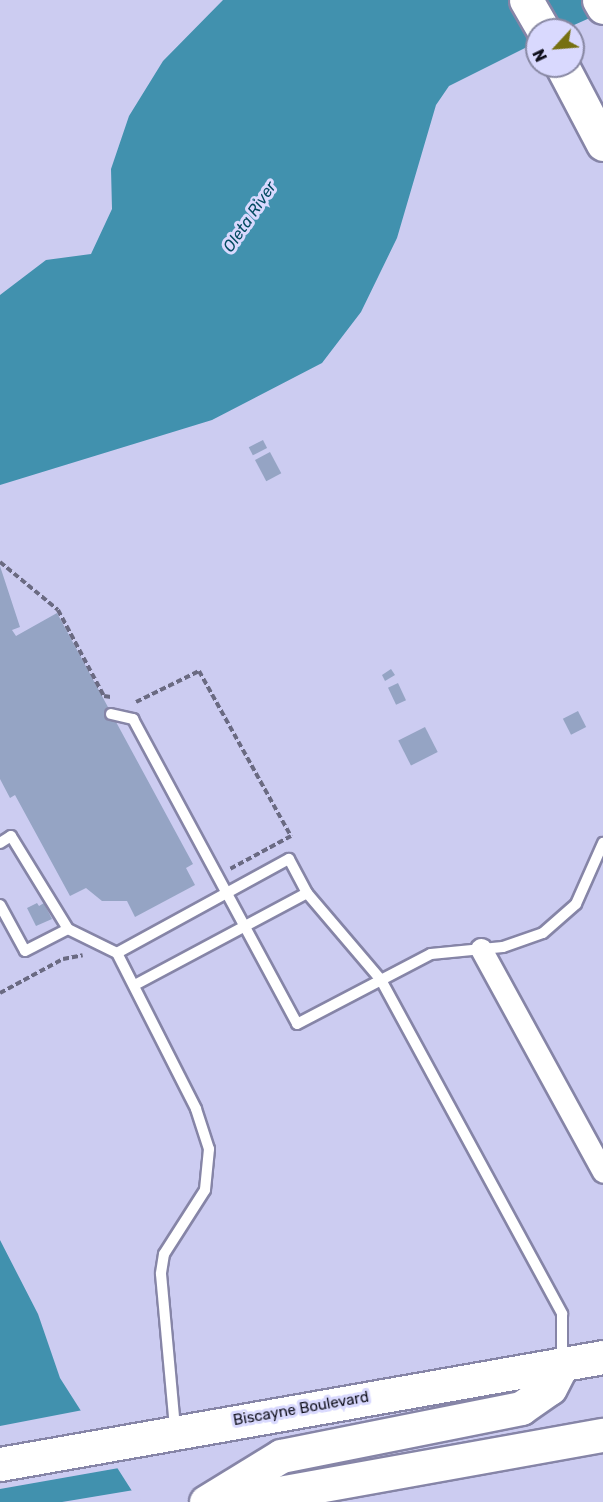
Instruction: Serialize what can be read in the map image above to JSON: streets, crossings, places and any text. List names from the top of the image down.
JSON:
{
  "streets": {
    "main road": ["Biscayne Boulevard"]
  },
  "water": ["Oleta River"],
  "north": "bottom left"
}
